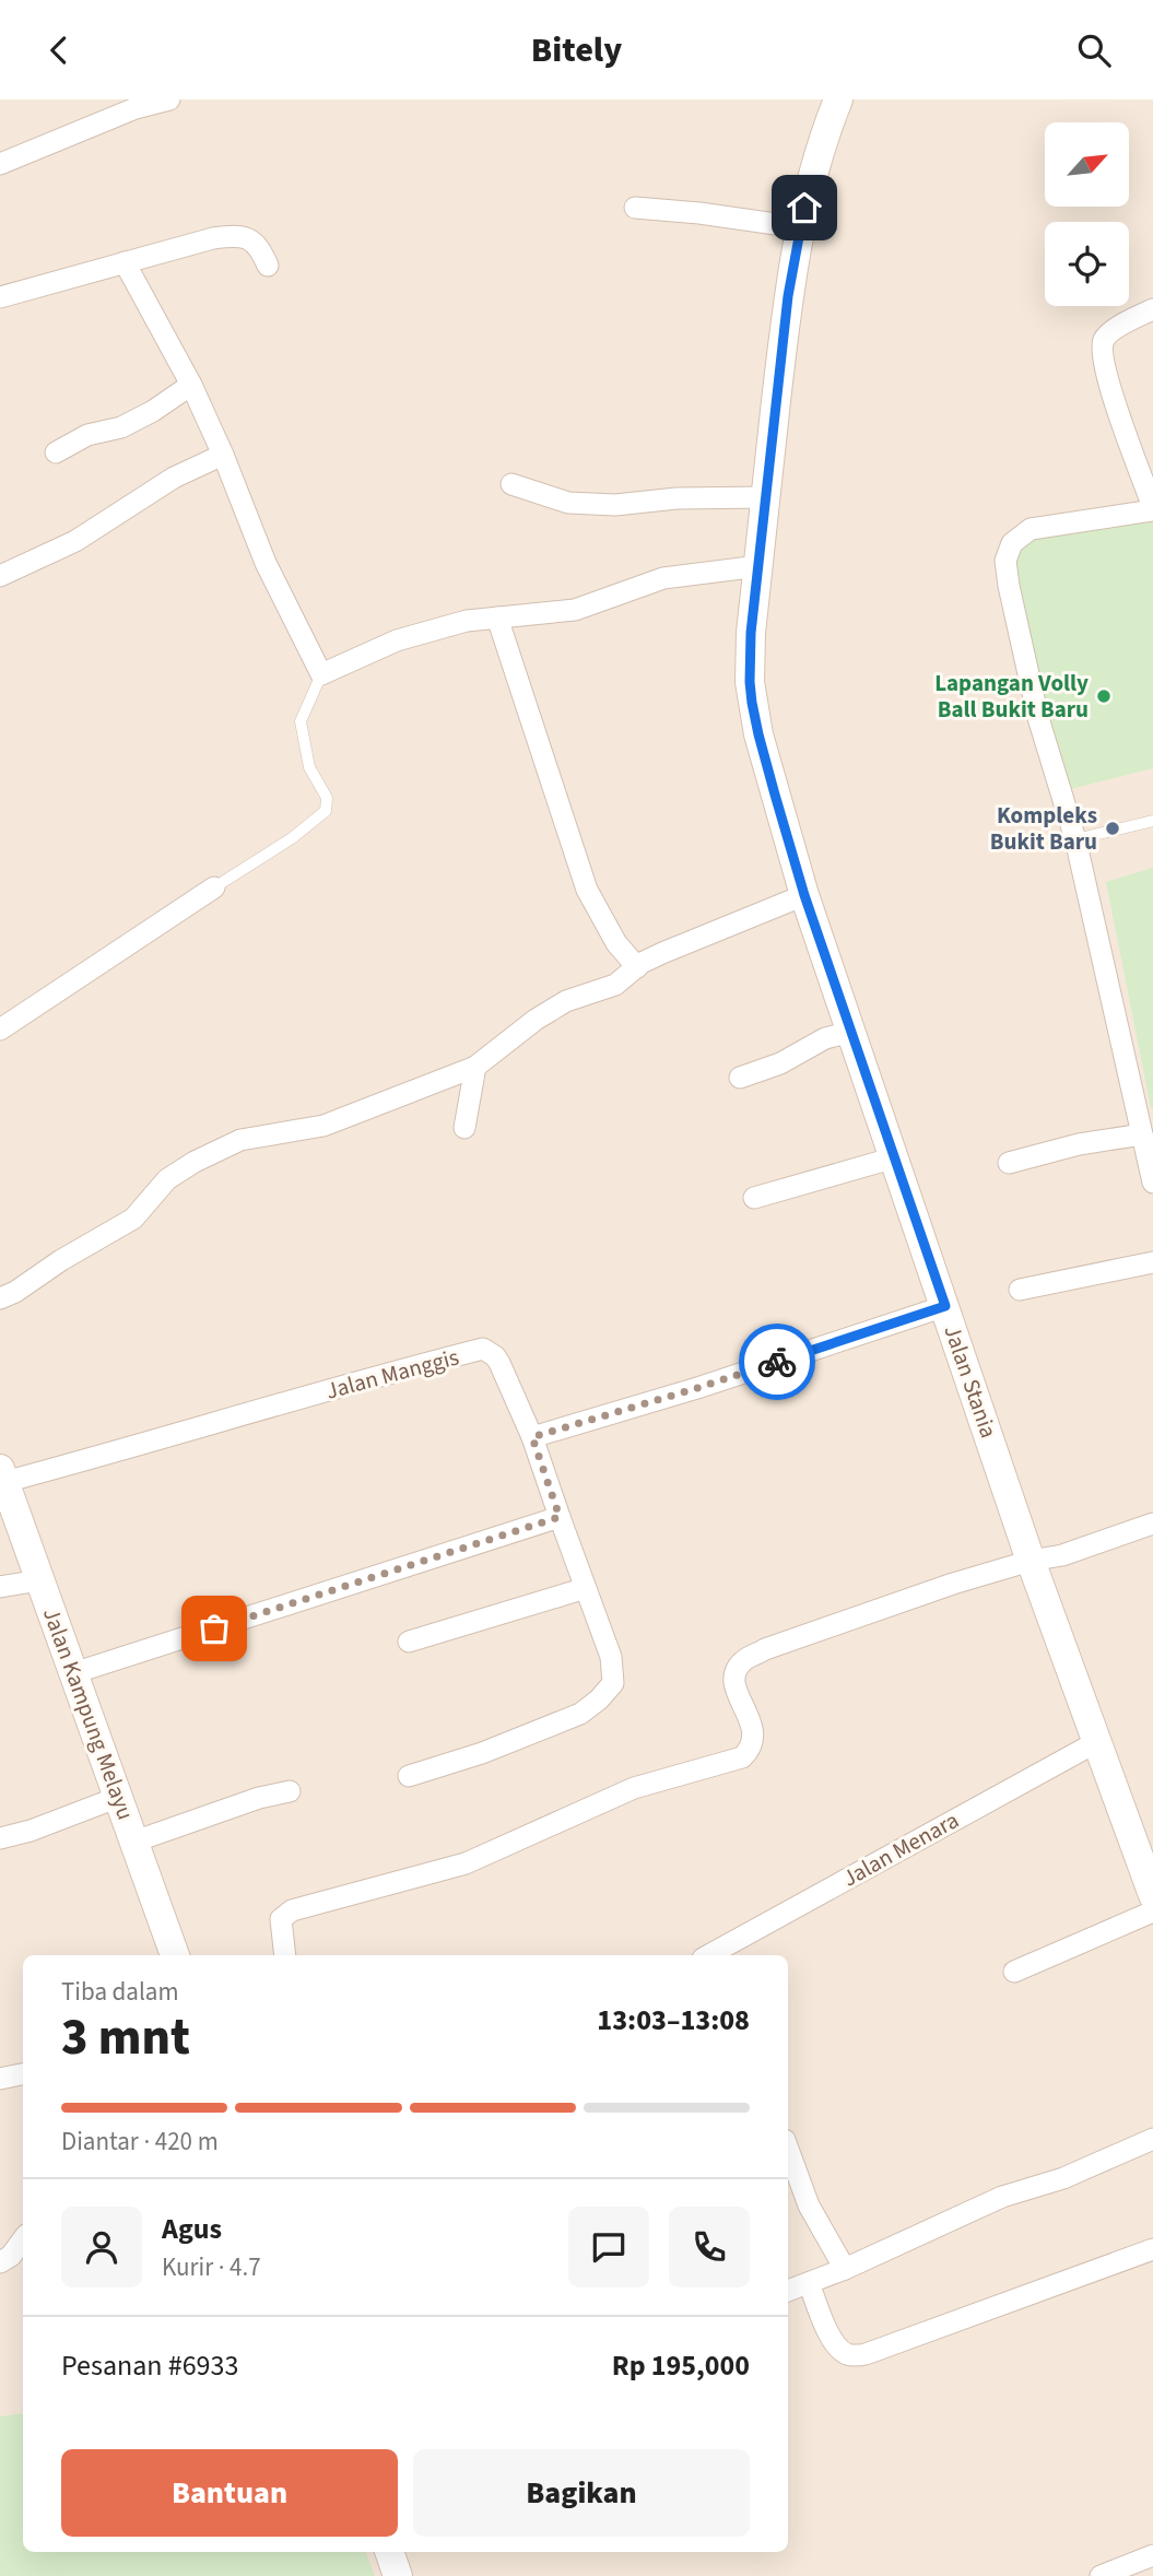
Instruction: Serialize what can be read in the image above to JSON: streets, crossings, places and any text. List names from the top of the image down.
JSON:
{
  "streets": {
    "street": [
      "Jalan Manggis",
      "Jalan Stania",
      "Jalan Kampung Melayu",
      "Jalan Menara"
    ]
  },
  "crossings": [
    ["Jalan Manggis", "Jalan Kampung Melayu"],
    ["Jalan Stania", "Jalan Menara"]
  ],
  "places": ["Lapangan Volly Ball Bukit Baru", "Kompleks Bukit Baru"],
  "north": "top right",
  "page": {
    "header": "Bitely",
    "heading": ["3 mnt", "Tiba dalam", "13:03–13:08"],
    "panel": [
      "Agus",
      "Kurir · 4.7",
      "Pesanan #6933",
      "Rp 195,000"
    ],
    "bar": "Diantar · 420 m",
    "buttons": ["Bantuan", "Bagikan"]
  }
}
